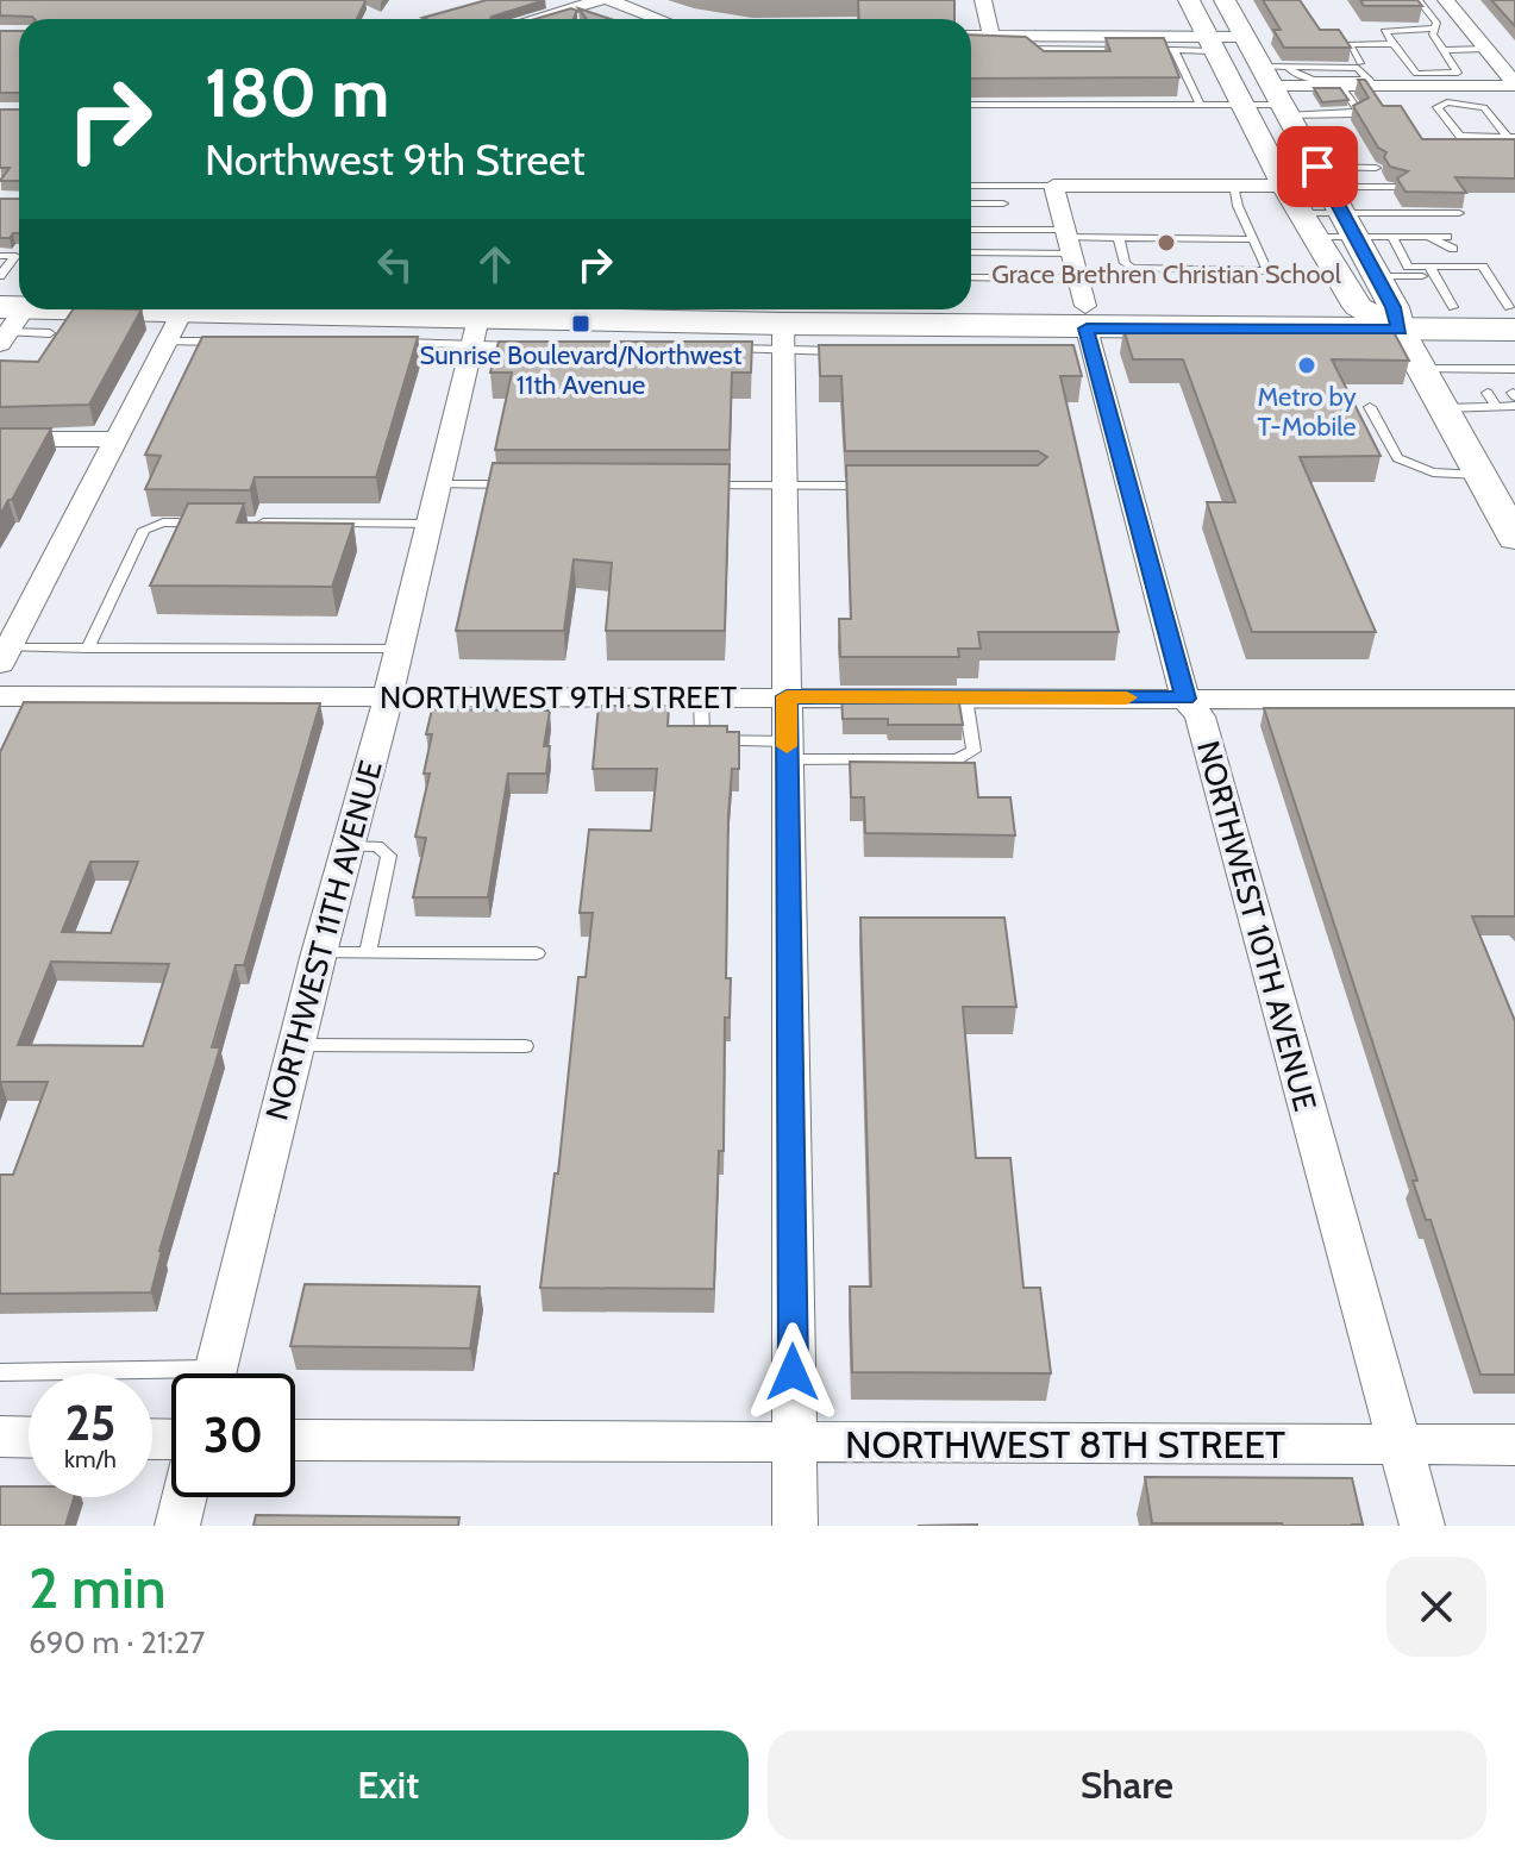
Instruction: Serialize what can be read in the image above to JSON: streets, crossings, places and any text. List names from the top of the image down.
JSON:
{
  "streets": {
    "street": [
      "NORTHWEST 9TH STREET",
      "NORTHWEST 10TH AVENUE",
      "NORTHWEST 11TH AVENUE",
      "NORTHWEST 8TH STREET"
    ]
  },
  "crossings": [
    ["NORTHWEST 9TH STREET", "NORTHWEST 10TH AVENUE"],
    ["NORTHWEST 9TH STREET", "NORTHWEST 11TH AVENUE"],
    ["NORTHWEST 10TH AVENUE", "NORTHWEST 8TH STREET"]
  ],
  "places": {
    "other": ["Grace Brethren Christian School", "Metro by T-Mobile"],
    "transit": ["Sunrise Boulevard/Northwest 11th Avenue"]
  },
  "page": {
    "turn": ["180 m", "Northwest 9th Street"],
    "speed": "25 km/h",
    "limit": "30",
    "heading": ["2 min", "690 m · 21:27"],
    "buttons": ["Exit", "Share"]
  }
}
